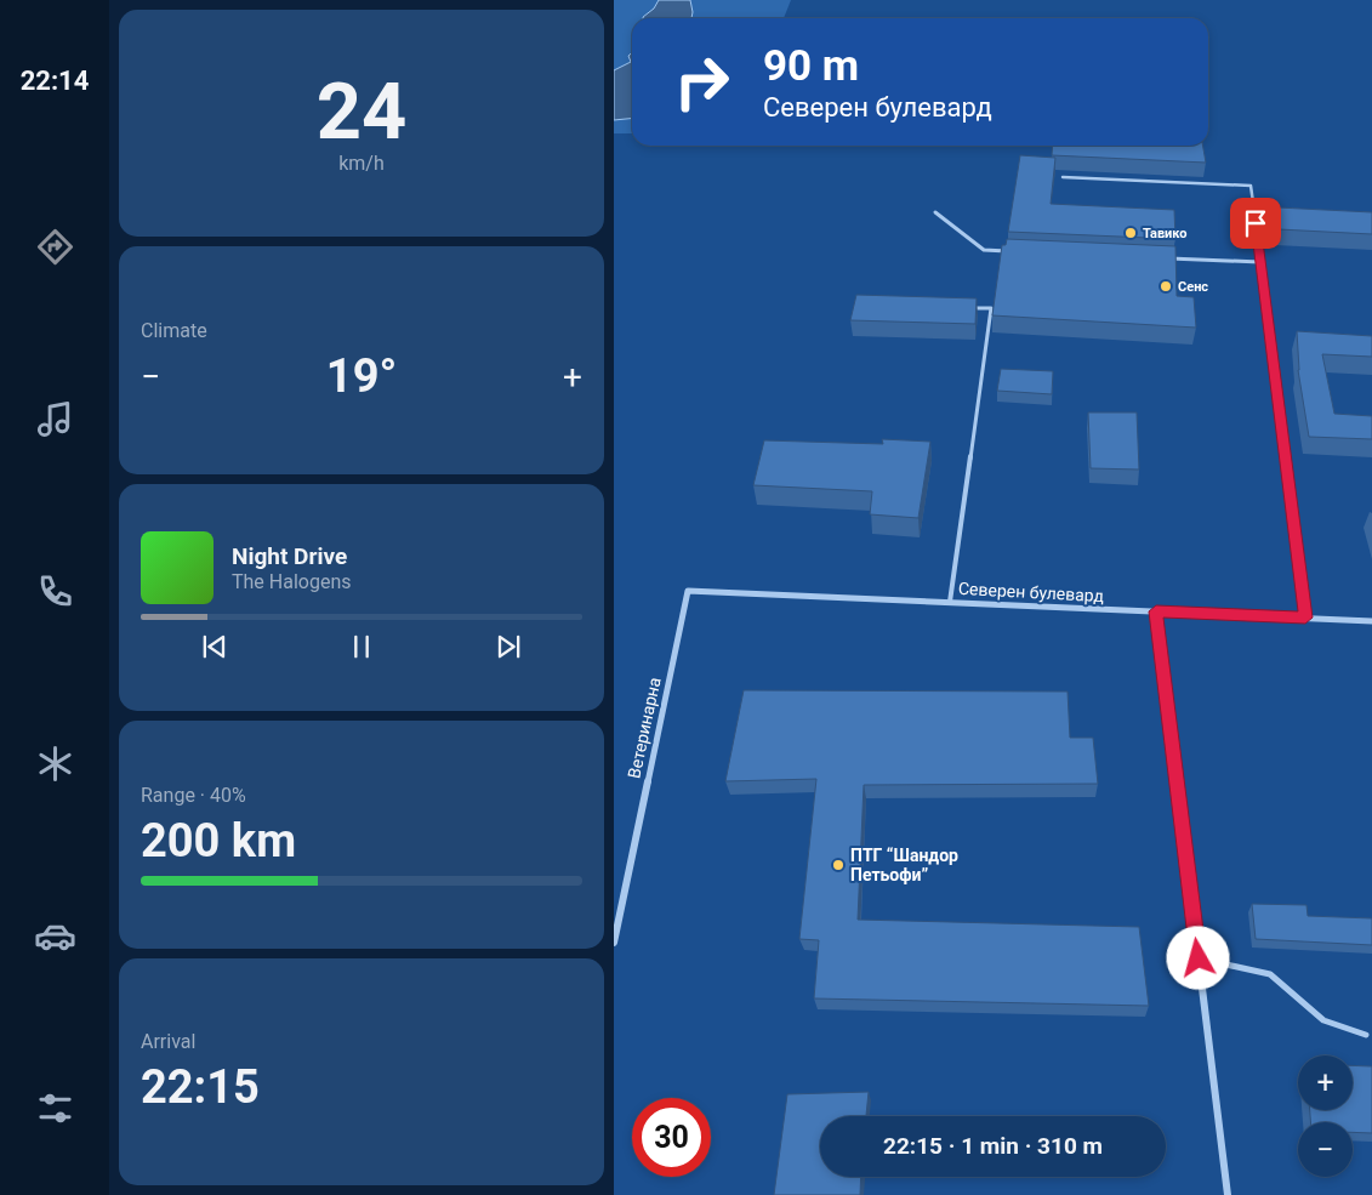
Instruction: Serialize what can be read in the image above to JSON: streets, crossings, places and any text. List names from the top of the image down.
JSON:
{
  "streets": {
    "street": ["Северен булевард", "Ветеринарна"]
  },
  "crossings": [
    ["Северен булевард", "Ветеринарна"]
  ],
  "places": ["Тавико", "Сенс", "ПТГ “Шандор Петьофи”"],
  "page": {
    "tabs": "22:14",
    "tile": [
      ["24", "km/h"],
      "Climate",
      ["Range · 40%", "200 km"],
      ["Arrival", "22:15"]
    ],
    "turn": ["90 m", "Северен булевард"],
    "heat": ["−", "19°", "+"],
    "song": ["Night Drive", "The Halogens"],
    "map_buttons": ["+", "−"],
    "limit": "30",
    "trip": "22:15 · 1 min · 310 m"
  }
}
